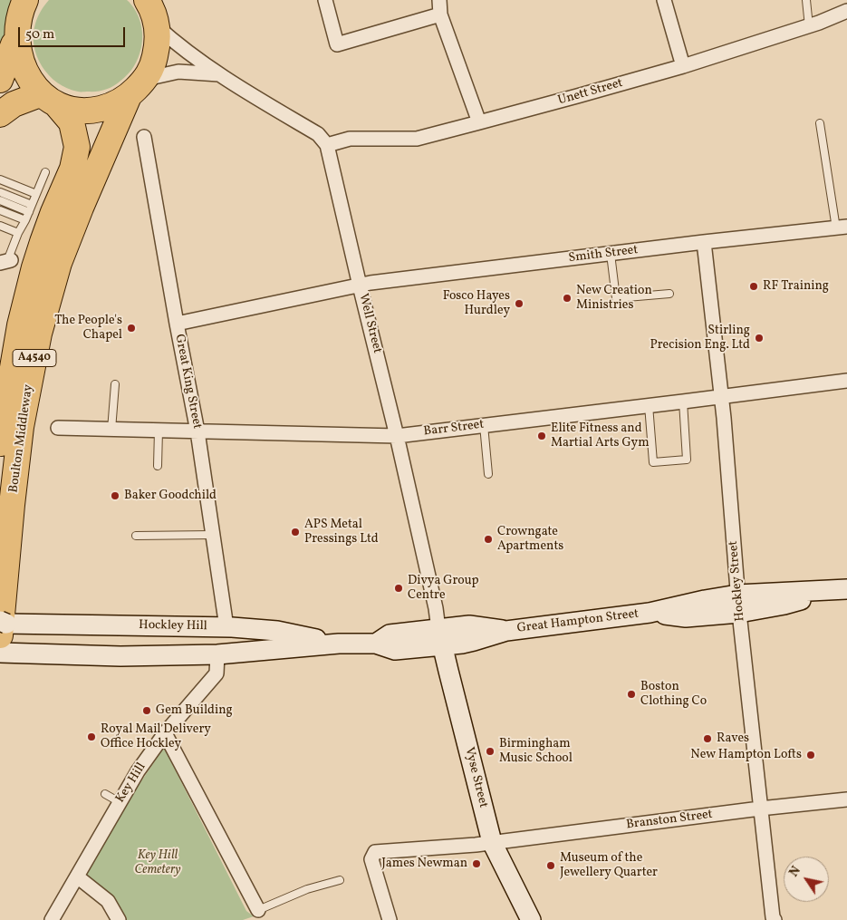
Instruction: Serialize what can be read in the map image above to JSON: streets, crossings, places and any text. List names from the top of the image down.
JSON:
{
  "streets": {
    "highway": ["A4540", "Boulton Middleway"],
    "main road": ["Great Hampton Street", "Hockley Hill", "Vyse Street"],
    "street": [
      "Unett Street",
      "Smith Street",
      "Well Street",
      "Great King Street",
      "Barr Street",
      "Hockley Street",
      "Key Hill",
      "Branston Street"
    ]
  },
  "crossings": [
    ["Unett Street", "Well Street"],
    ["Smith Street", "Well Street"],
    ["Smith Street", "Great King Street"],
    ["Smith Street", "Hockley Street"],
    ["Well Street", "Barr Street"],
    ["Well Street", "Great Hampton Street"],
    ["Well Street", "Hockley Hill"],
    ["Well Street", "Vyse Street"],
    ["A4540", "Boulton Middleway"],
    ["Great King Street", "Barr Street"],
    ["Great King Street", "Hockley Hill"],
    ["Barr Street", "Hockley Street"],
    ["Boulton Middleway", "Hockley Hill"],
    ["Hockley Street", "Great Hampton Street"],
    ["Hockley Street", "Branston Street"],
    ["Great Hampton Street", "Hockley Hill"],
    ["Great Hampton Street", "Vyse Street"],
    ["Hockley Hill", "Vyse Street"],
    ["Hockley Hill", "Key Hill"],
    ["Vyse Street", "Branston Street"]
  ],
  "parks": ["Key Hill Cemetery"],
  "places": [
    "RF Training",
    "New Creation Ministries",
    "Fosco Hayes Hurdley",
    "The People's Chapel",
    "Stirling Precision Eng. Ltd",
    "Elite Fitness and Martial Arts Gym",
    "Baker Goodchild",
    "APS Metal Pressings Ltd",
    "Crowngate Apartments",
    "Divya Group Centre",
    "Boston Clothing Co",
    "Gem Building",
    "Royal Mail Delivery Office Hockley",
    "Raves",
    "Birmingham Music School",
    "New Hampton Lofts",
    "James Newman",
    "Museum of the Jewellery Quarter"
  ],
  "scale_bar": "50 m",
  "north": "top left"
}
